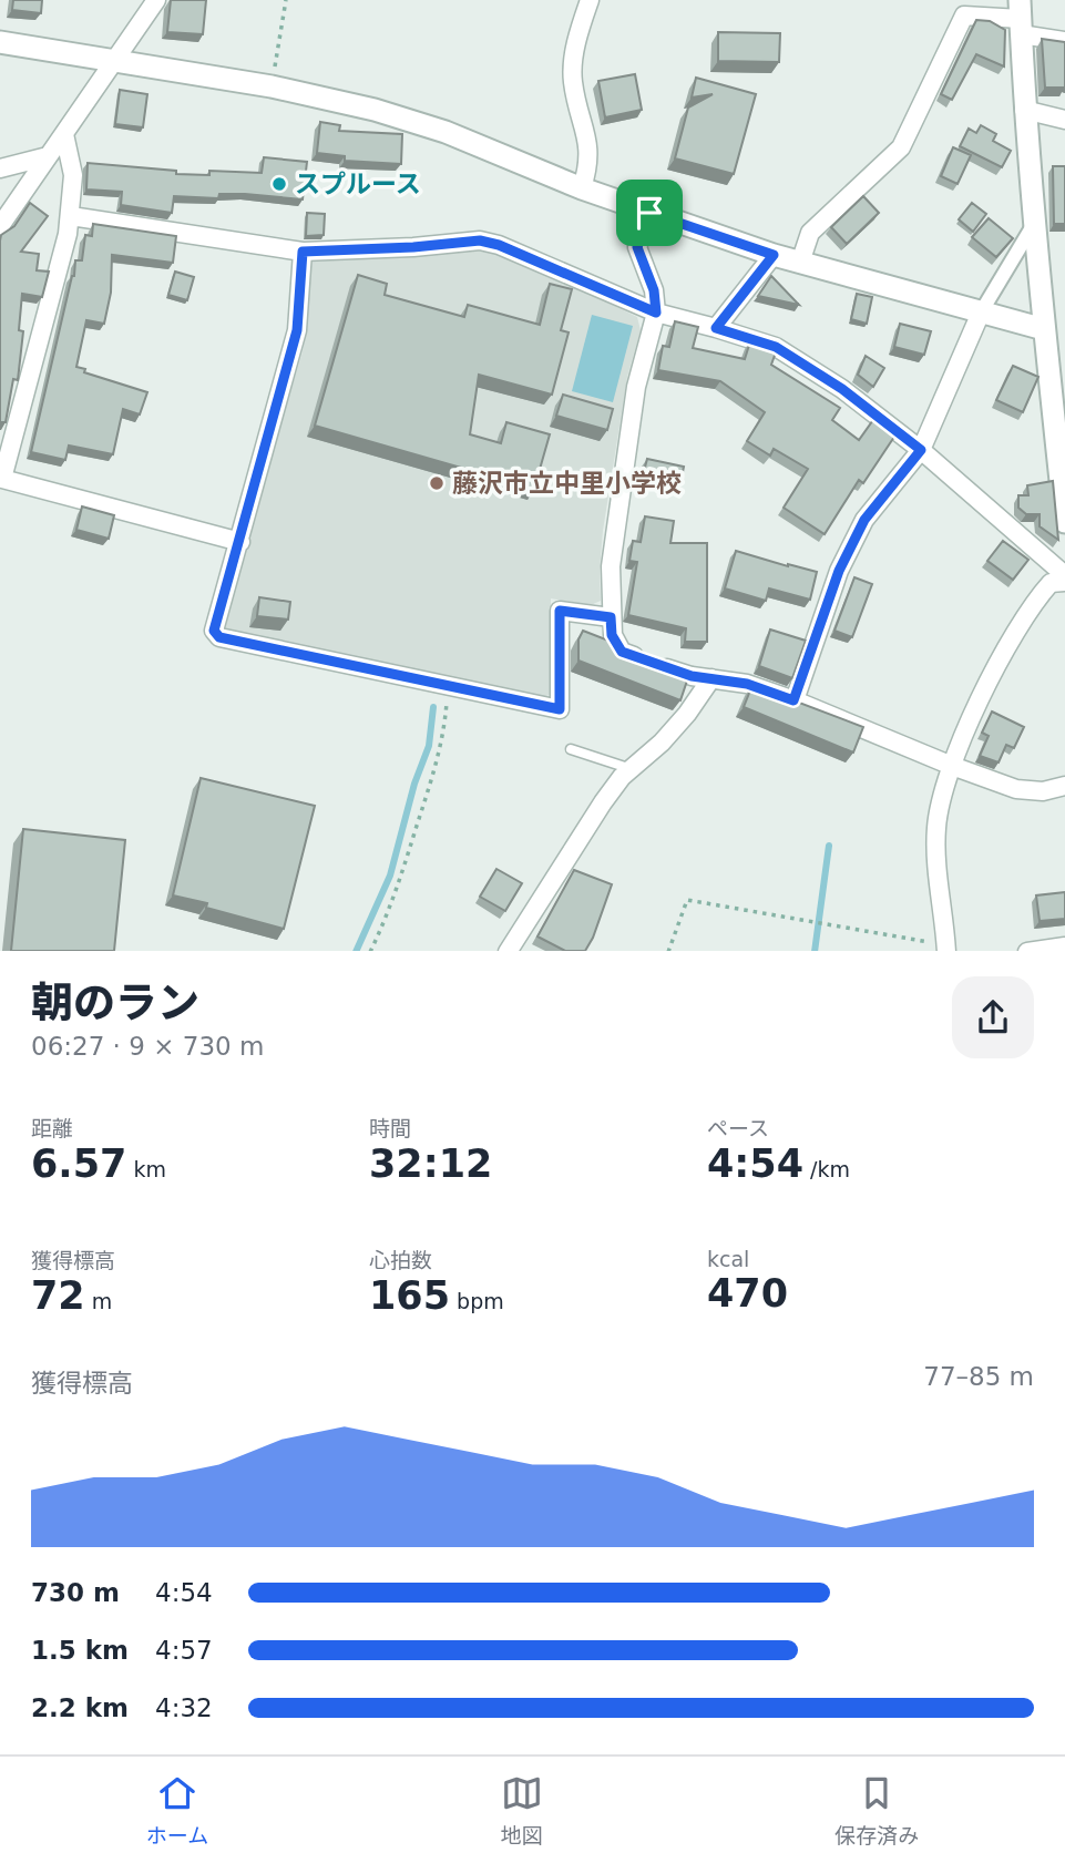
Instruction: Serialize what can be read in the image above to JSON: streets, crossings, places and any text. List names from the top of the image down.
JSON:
{
  "places": ["スプルース", "藤沢市立中里小学校"],
  "page": {
    "heading": ["朝のラン", "06:27 · 9 × 730 m"],
    "stats": [
      ["距離", "6.57 km"],
      ["時間", "32:12"],
      ["ペース", "4:54 /km"],
      ["獲得標高", "72 m"],
      ["心拍数", "165 bpm"],
      ["kcal", "470"]
    ],
    "chart": ["獲得標高", "77–85 m"],
    "list": [
      {
        "name": "730 m",
        "note": "4:54"
      },
      {
        "name": "1.5 km",
        "note": "4:57"
      },
      {
        "name": "2.2 km",
        "note": "4:32"
      }
    ],
    "tabs": ["ホーム", "地図", "保存済み"]
  }
}
